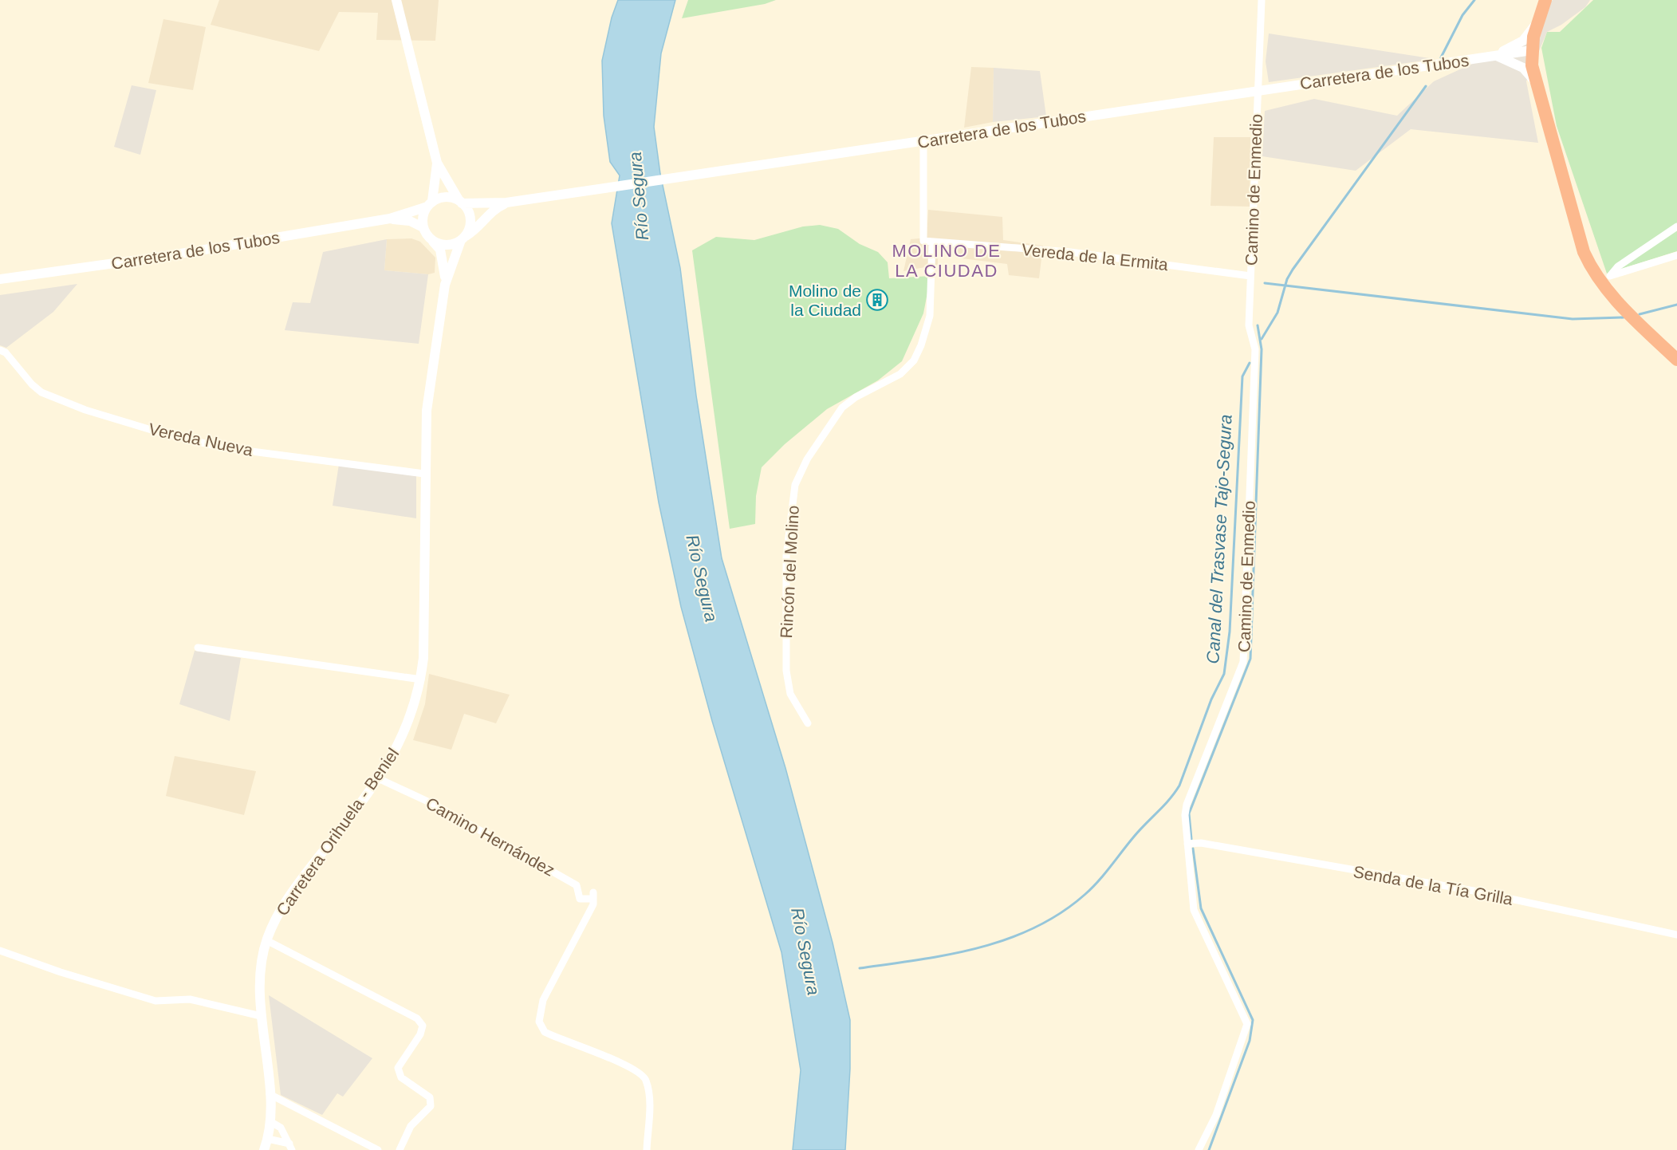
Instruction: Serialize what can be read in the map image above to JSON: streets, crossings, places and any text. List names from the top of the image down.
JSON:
{
  "streets": {
    "street": [
      "Carretera de los Tubos",
      "Camino de Enmedio",
      "Vereda de la Ermita",
      "Vereda Nueva",
      "Rincón del Molino",
      "Carretera Orihuela - Beniel",
      "Camino Hernández",
      "Senda de la Tía Grilla"
    ]
  },
  "crossings": [
    ["Carretera de los Tubos", "Camino de Enmedio"],
    ["Carretera de los Tubos", "Carretera Orihuela - Beniel"],
    ["Camino de Enmedio", "Vereda de la Ermita"],
    ["Camino de Enmedio", "Senda de la Tía Grilla"],
    ["Vereda de la Ermita", "Rincón del Molino"],
    ["Vereda Nueva", "Carretera Orihuela - Beniel"],
    ["Carretera Orihuela - Beniel", "Camino Hernández"]
  ],
  "districts": ["MOLINO DE LA CIUDAD"],
  "water": ["Río Segura", "Canal del Trasvase Tajo-Segura"],
  "places": {
    "building": ["Molino de la Ciudad"]
  }
}
